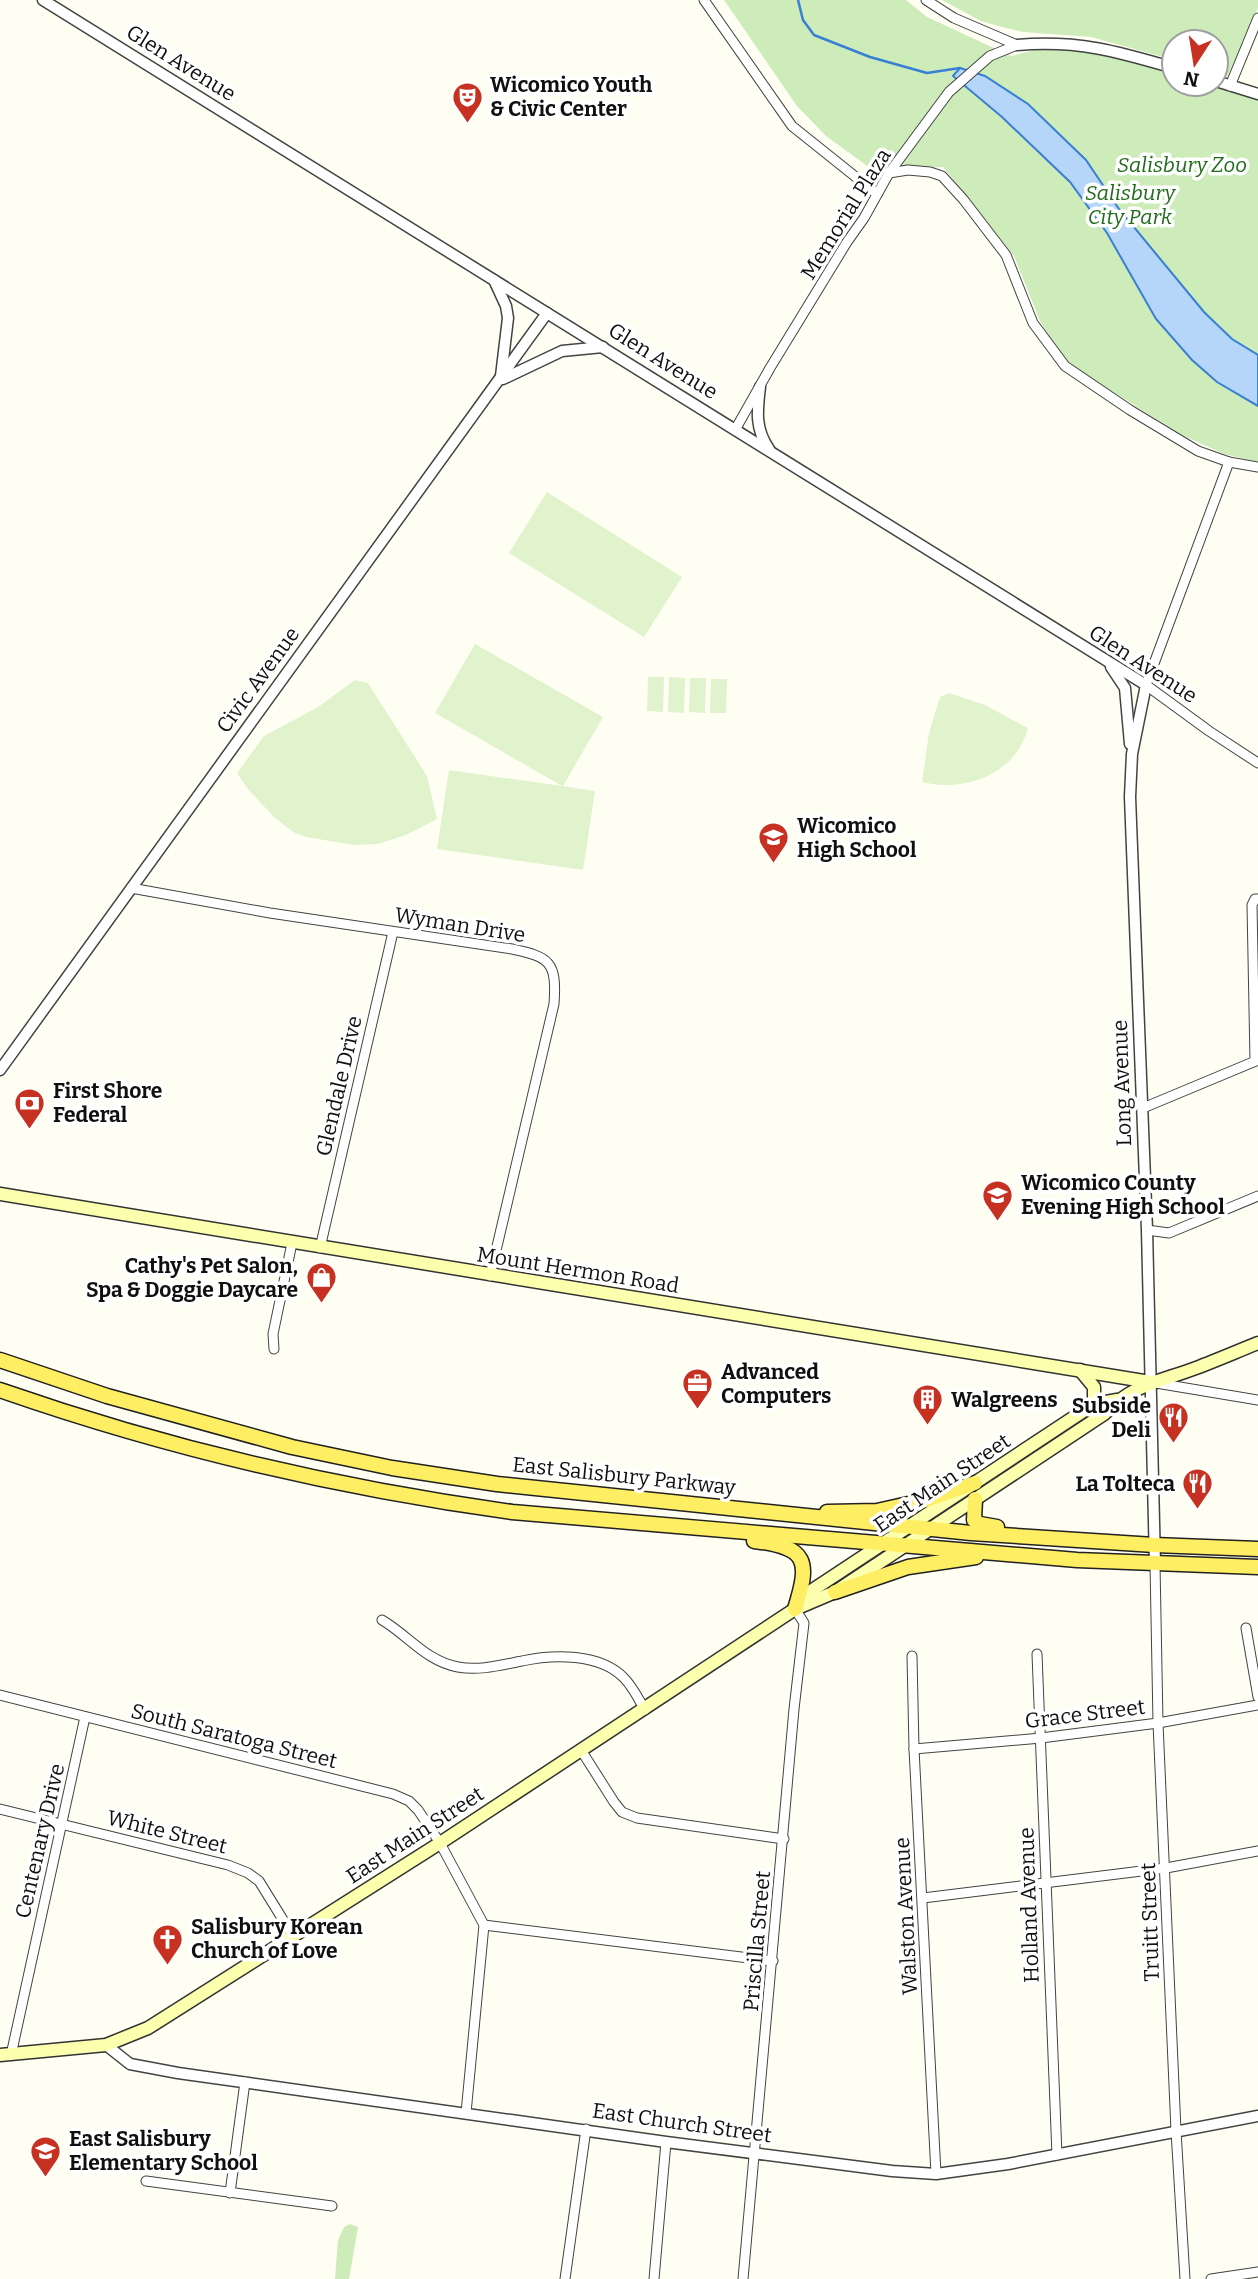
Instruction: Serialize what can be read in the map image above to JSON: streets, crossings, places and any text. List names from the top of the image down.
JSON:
{
  "streets": {
    "main road": ["Mount Hermon Road", "East Salisbury Parkway", "East Main Street"],
    "street": [
      "Glen Avenue",
      "Memorial Plaza",
      "Civic Avenue",
      "Wyman Drive",
      "Long Avenue",
      "Glendale Drive",
      "Grace Street",
      "South Saratoga Street",
      "White Street",
      "Centenary Drive",
      "Holland Avenue",
      "Walston Avenue",
      "Truitt Street",
      "Priscilla Street",
      "East Church Street"
    ]
  },
  "crossings": [
    ["Glen Avenue", "Memorial Plaza"],
    ["Glen Avenue", "Civic Avenue"],
    ["Glen Avenue", "Long Avenue"],
    ["Civic Avenue", "Wyman Drive"],
    ["Wyman Drive", "Glendale Drive"],
    ["Wyman Drive", "Mount Hermon Road"],
    ["Long Avenue", "Mount Hermon Road"],
    ["Long Avenue", "East Salisbury Parkway"],
    ["Long Avenue", "East Main Street"],
    ["Long Avenue", "Truitt Street"],
    ["Glendale Drive", "Mount Hermon Road"],
    ["Mount Hermon Road", "East Main Street"],
    ["East Salisbury Parkway", "East Main Street"],
    ["East Salisbury Parkway", "Truitt Street"],
    ["East Main Street", "South Saratoga Street"],
    ["East Main Street", "White Street"],
    ["East Main Street", "Centenary Drive"],
    ["East Main Street", "Priscilla Street"],
    ["East Main Street", "East Church Street"],
    ["Grace Street", "Holland Avenue"],
    ["Grace Street", "Walston Avenue"],
    ["Grace Street", "Truitt Street"],
    ["South Saratoga Street", "Centenary Drive"],
    ["White Street", "Centenary Drive"],
    ["Holland Avenue", "East Church Street"],
    ["Walston Avenue", "East Church Street"],
    ["Truitt Street", "East Church Street"],
    ["Priscilla Street", "East Church Street"]
  ],
  "parks": ["Salisbury Zoo", "Salisbury City Park"],
  "places": {
    "theatre": ["Wicomico Youth & Civic Center"],
    "school or university": ["Wicomico High School", "Wicomico County Evening High School", "East Salisbury Elementary School"],
    "bank": ["First Shore Federal"],
    "shop": ["Cathy's Pet Salon, Spa & Doggie Daycare"],
    "office": ["Advanced Computers"],
    "building": ["Walgreens"],
    "restaurant": ["Subside Deli", "La Tolteca"],
    "church": ["Salisbury Korean Church of Love"]
  },
  "north": "bottom"
}
